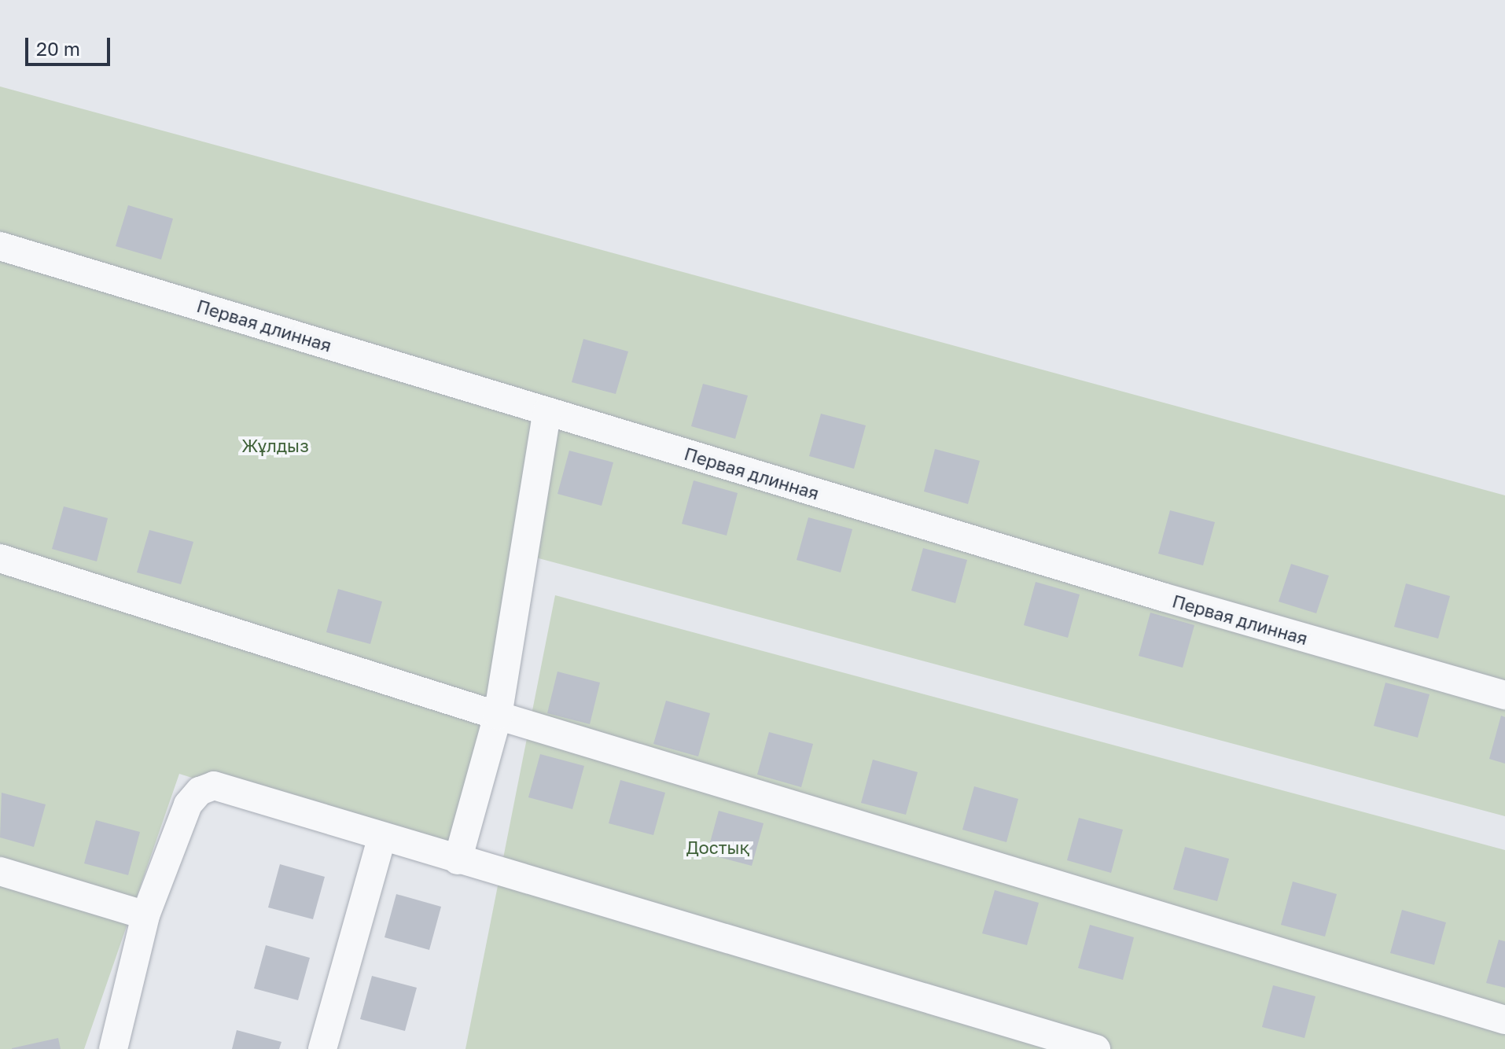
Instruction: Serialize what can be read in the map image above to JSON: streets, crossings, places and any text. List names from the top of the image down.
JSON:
{
  "streets": {
    "street": ["Первая длинная"]
  },
  "parks": ["Жұлдыз", "Достық"],
  "scale_bar": "20 m"
}
